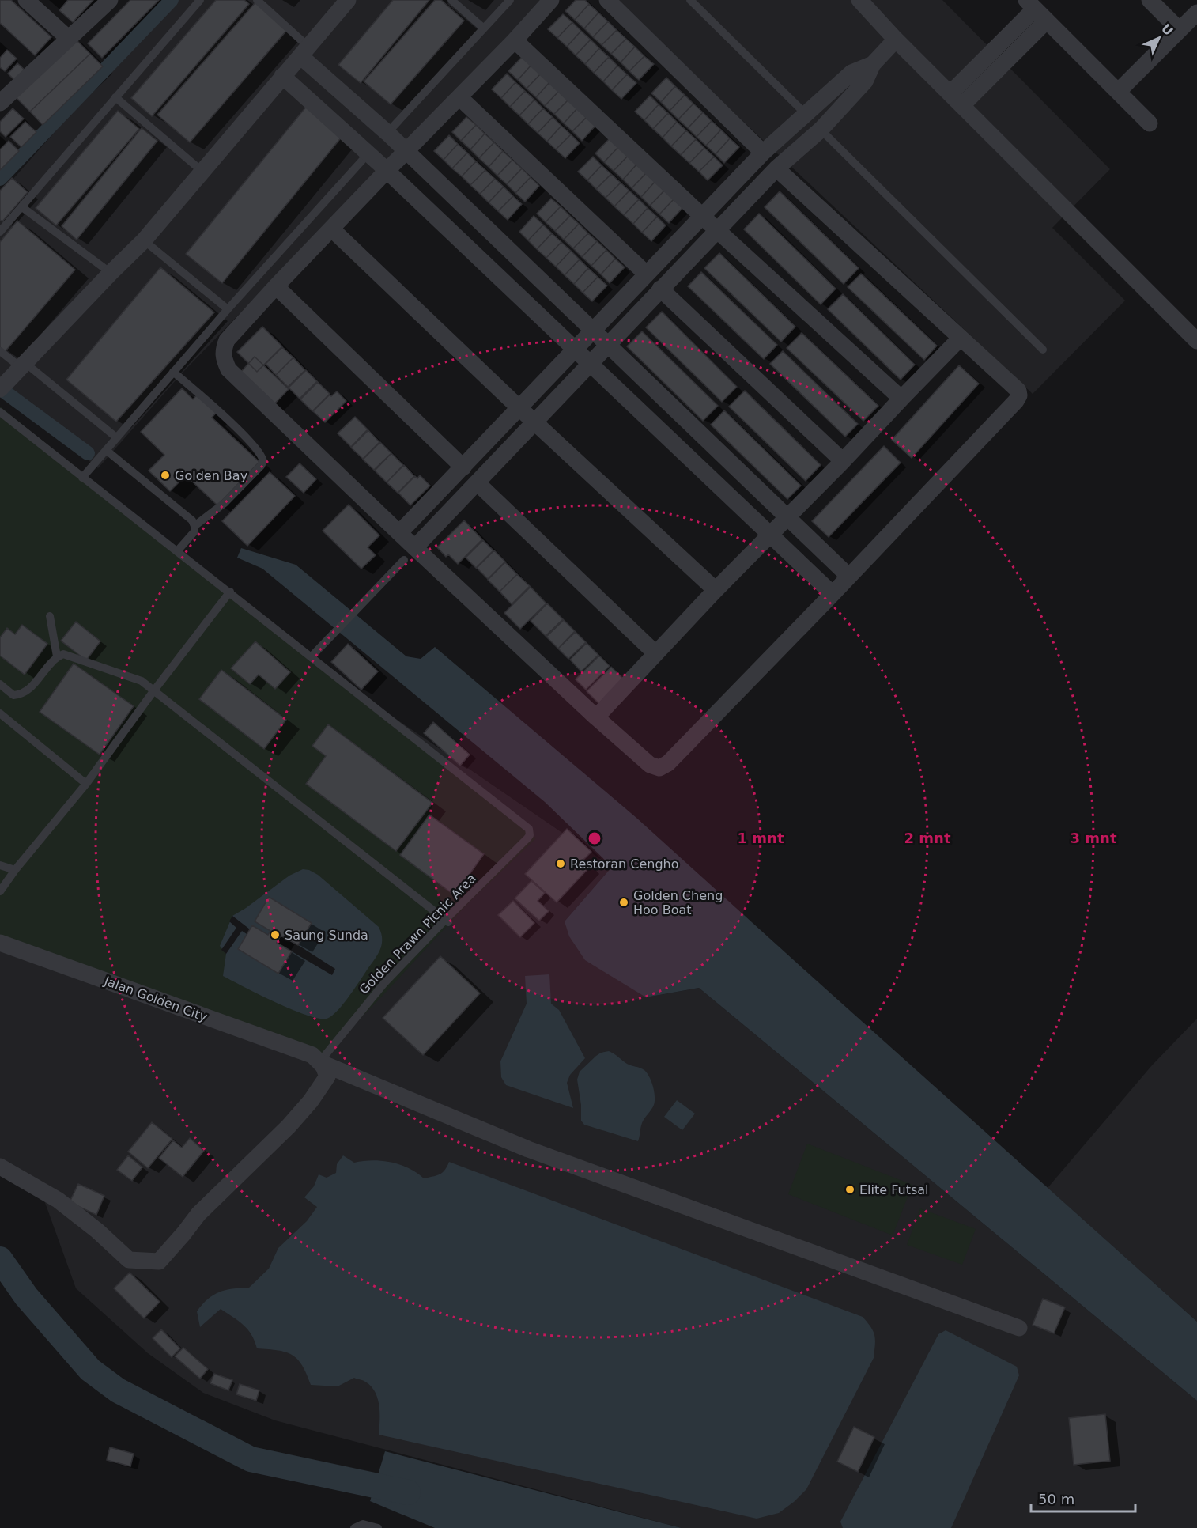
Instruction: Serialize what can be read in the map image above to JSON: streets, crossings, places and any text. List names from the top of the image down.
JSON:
{
  "streets": {
    "street": ["Jalan Golden City"],
    "lane": ["Golden Prawn Picnic Area"]
  },
  "crossings": [
    ["Golden Prawn Picnic Area", "Jalan Golden City"]
  ],
  "places": [
    "Golden Bay",
    "Restoran Cengho",
    "Golden Cheng Hoo Boat",
    "Saung Sunda",
    "Elite Futsal"
  ],
  "scale_bar": "50 m",
  "north": "top right",
  "rings": ["1 mnt", "2 mnt", "3 mnt"]
}
